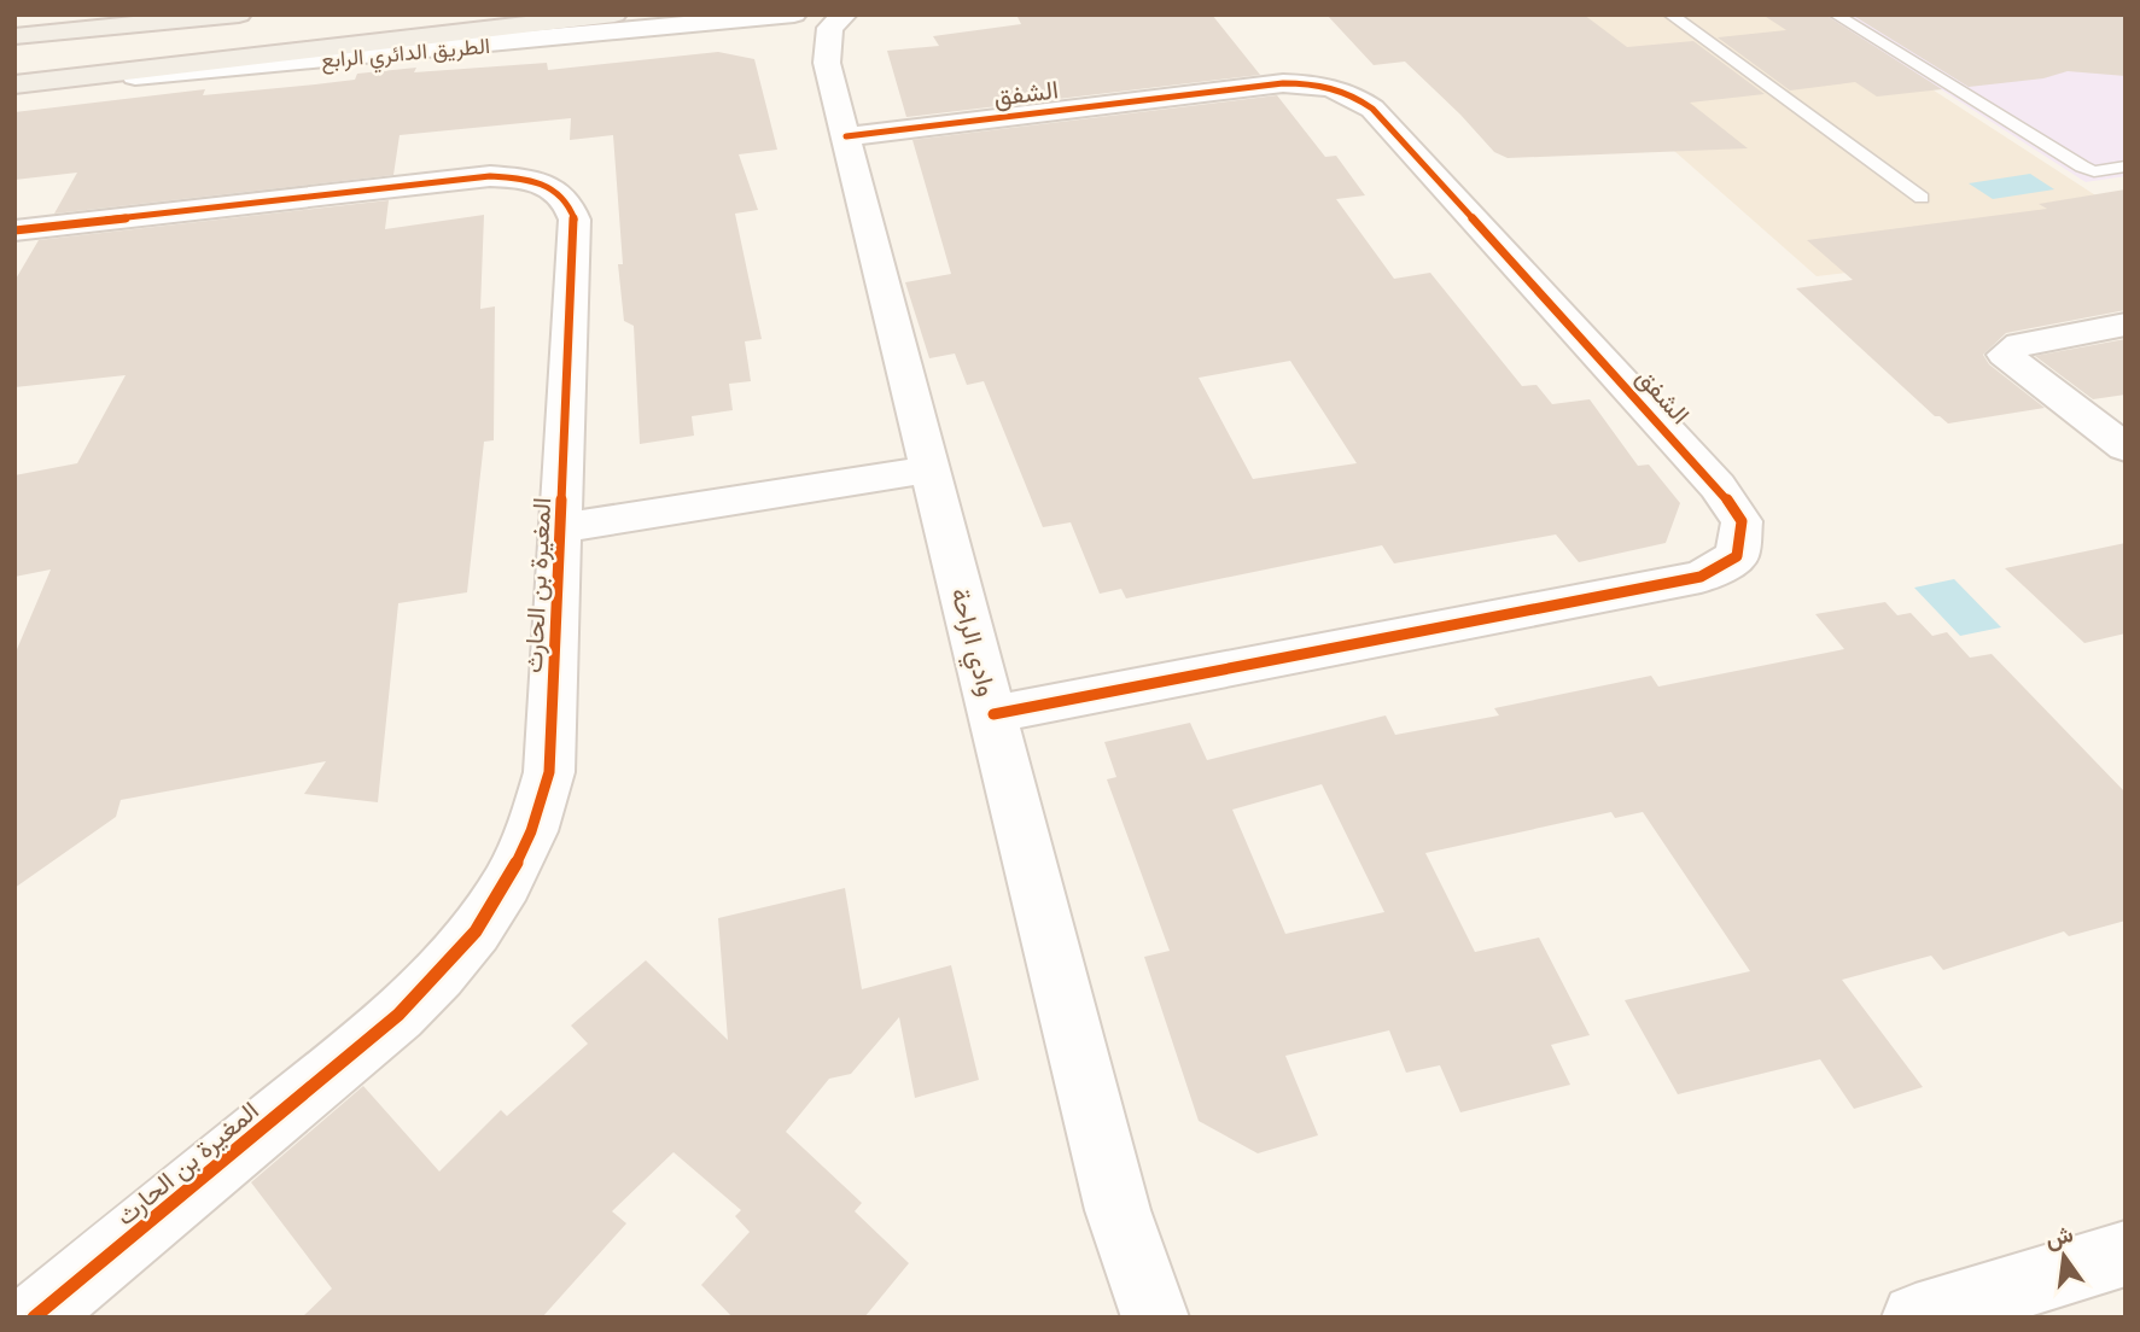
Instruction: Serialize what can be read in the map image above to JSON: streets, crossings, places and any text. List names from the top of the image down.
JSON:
{
  "streets": {
    "main road": ["الطريق الدائري الرابع"],
    "street": ["الشفق", "المغيرة بن الحارث", "وادي الراحة"]
  },
  "crossings": [
    ["الشفق", "وادي الراحة"],
    ["المغيرة بن الحارث", "وادي الراحة"]
  ],
  "north": "top"
}
